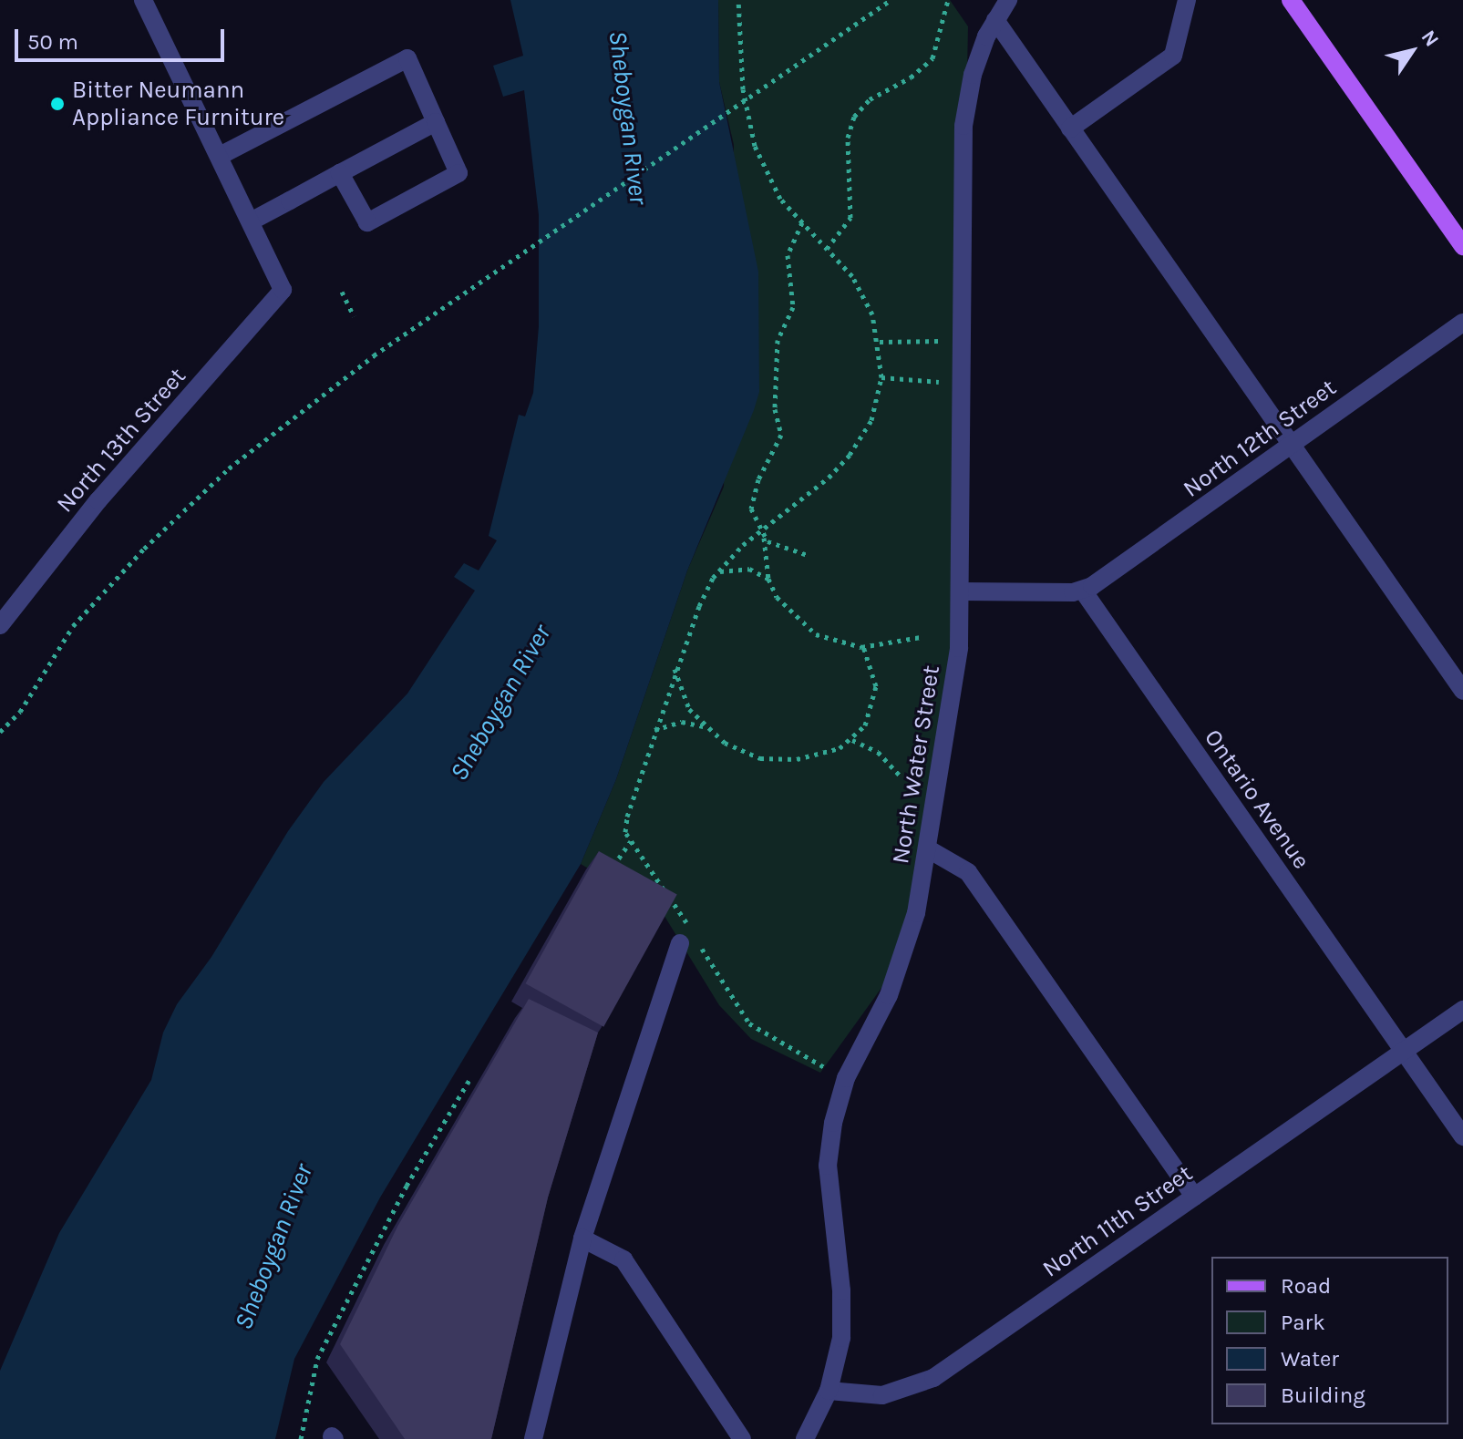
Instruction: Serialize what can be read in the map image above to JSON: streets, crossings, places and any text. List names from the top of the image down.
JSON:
{
  "streets": {
    "street": [
      "North 12th Street",
      "North 13th Street",
      "North Water Street",
      "Ontario Avenue",
      "North 11th Street"
    ]
  },
  "crossings": [
    ["North 12th Street", "Ontario Avenue"],
    ["North Water Street", "North 11th Street"],
    ["Ontario Avenue", "North 11th Street"]
  ],
  "water": ["Sheboygan River"],
  "places": ["Bitter Neumann Appliance Furniture"],
  "legend": [
    "Road",
    "Park",
    "Water",
    "Building"
  ],
  "scale_bar": "50 m",
  "north": "top right"
}
